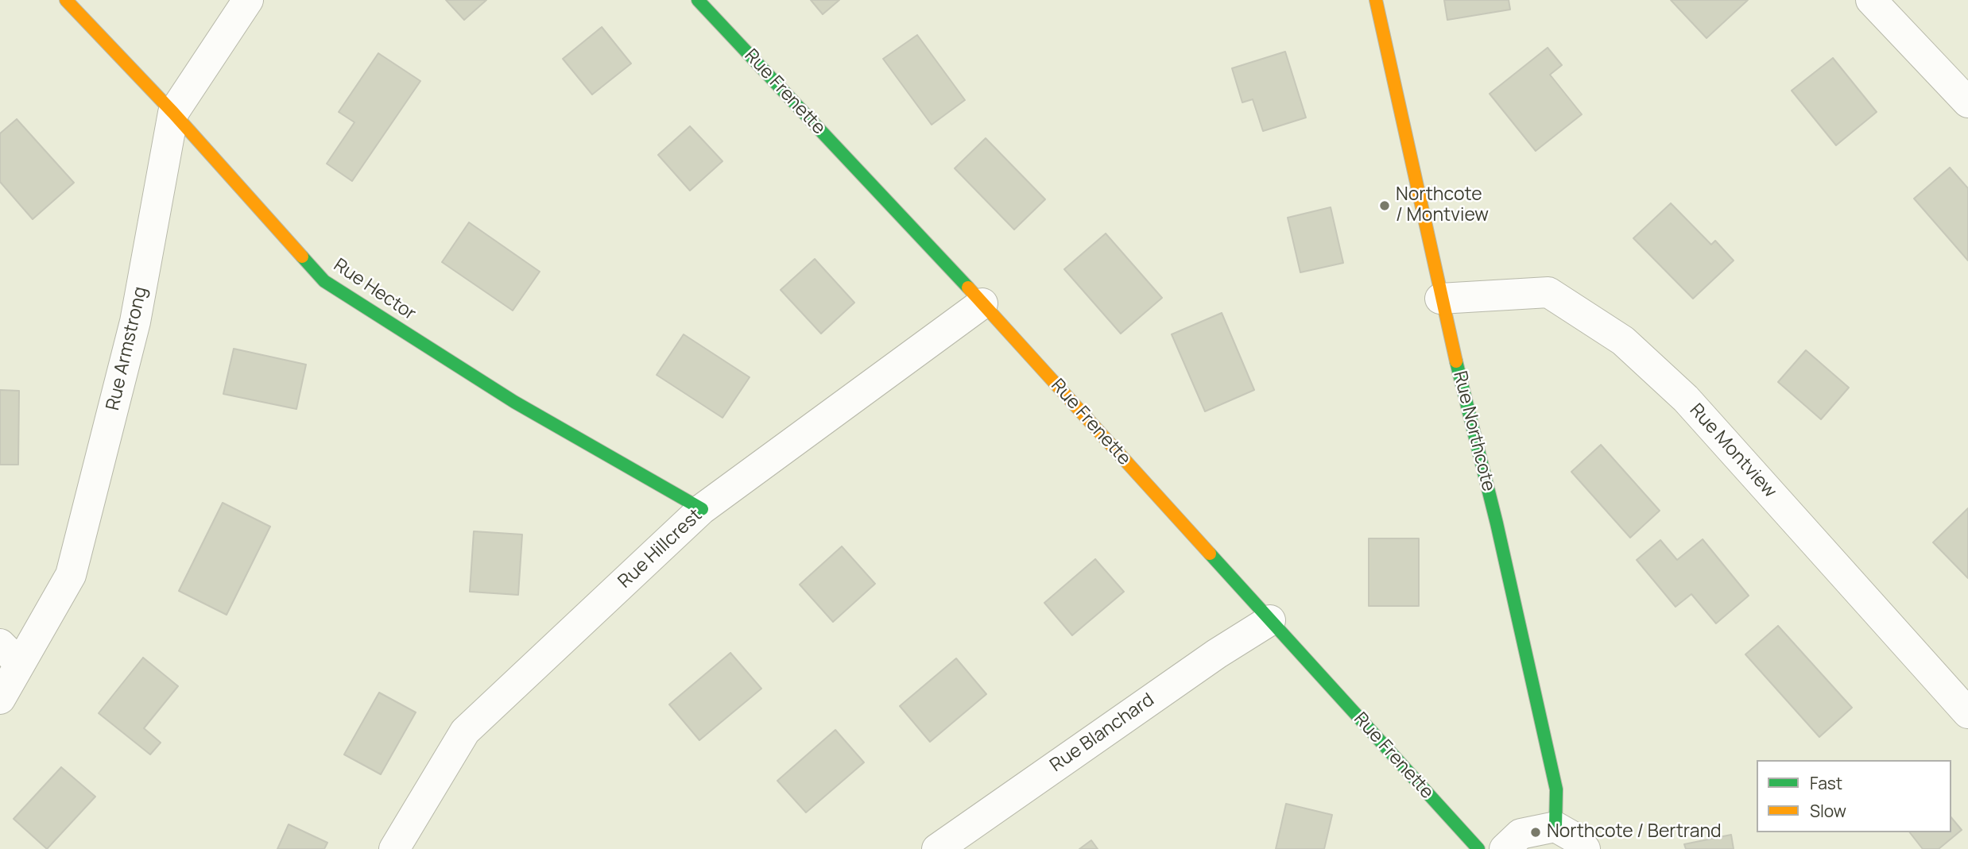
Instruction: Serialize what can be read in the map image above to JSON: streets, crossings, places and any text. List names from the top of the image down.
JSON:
{
  "streets": {
    "street": [
      "Rue Frenette",
      "Rue Hector",
      "Rue Armstrong",
      "Rue Northcote",
      "Rue Montview",
      "Rue Hillcrest",
      "Rue Blanchard"
    ]
  },
  "crossings": [
    ["Rue Frenette", "Rue Hillcrest"],
    ["Rue Frenette", "Rue Blanchard"],
    ["Rue Hector", "Rue Armstrong"],
    ["Rue Hector", "Rue Hillcrest"],
    ["Rue Northcote", "Rue Montview"]
  ],
  "places": ["Northcote / Montview", "Northcote / Bertrand"],
  "legend": ["Fast", "Slow"]
}
